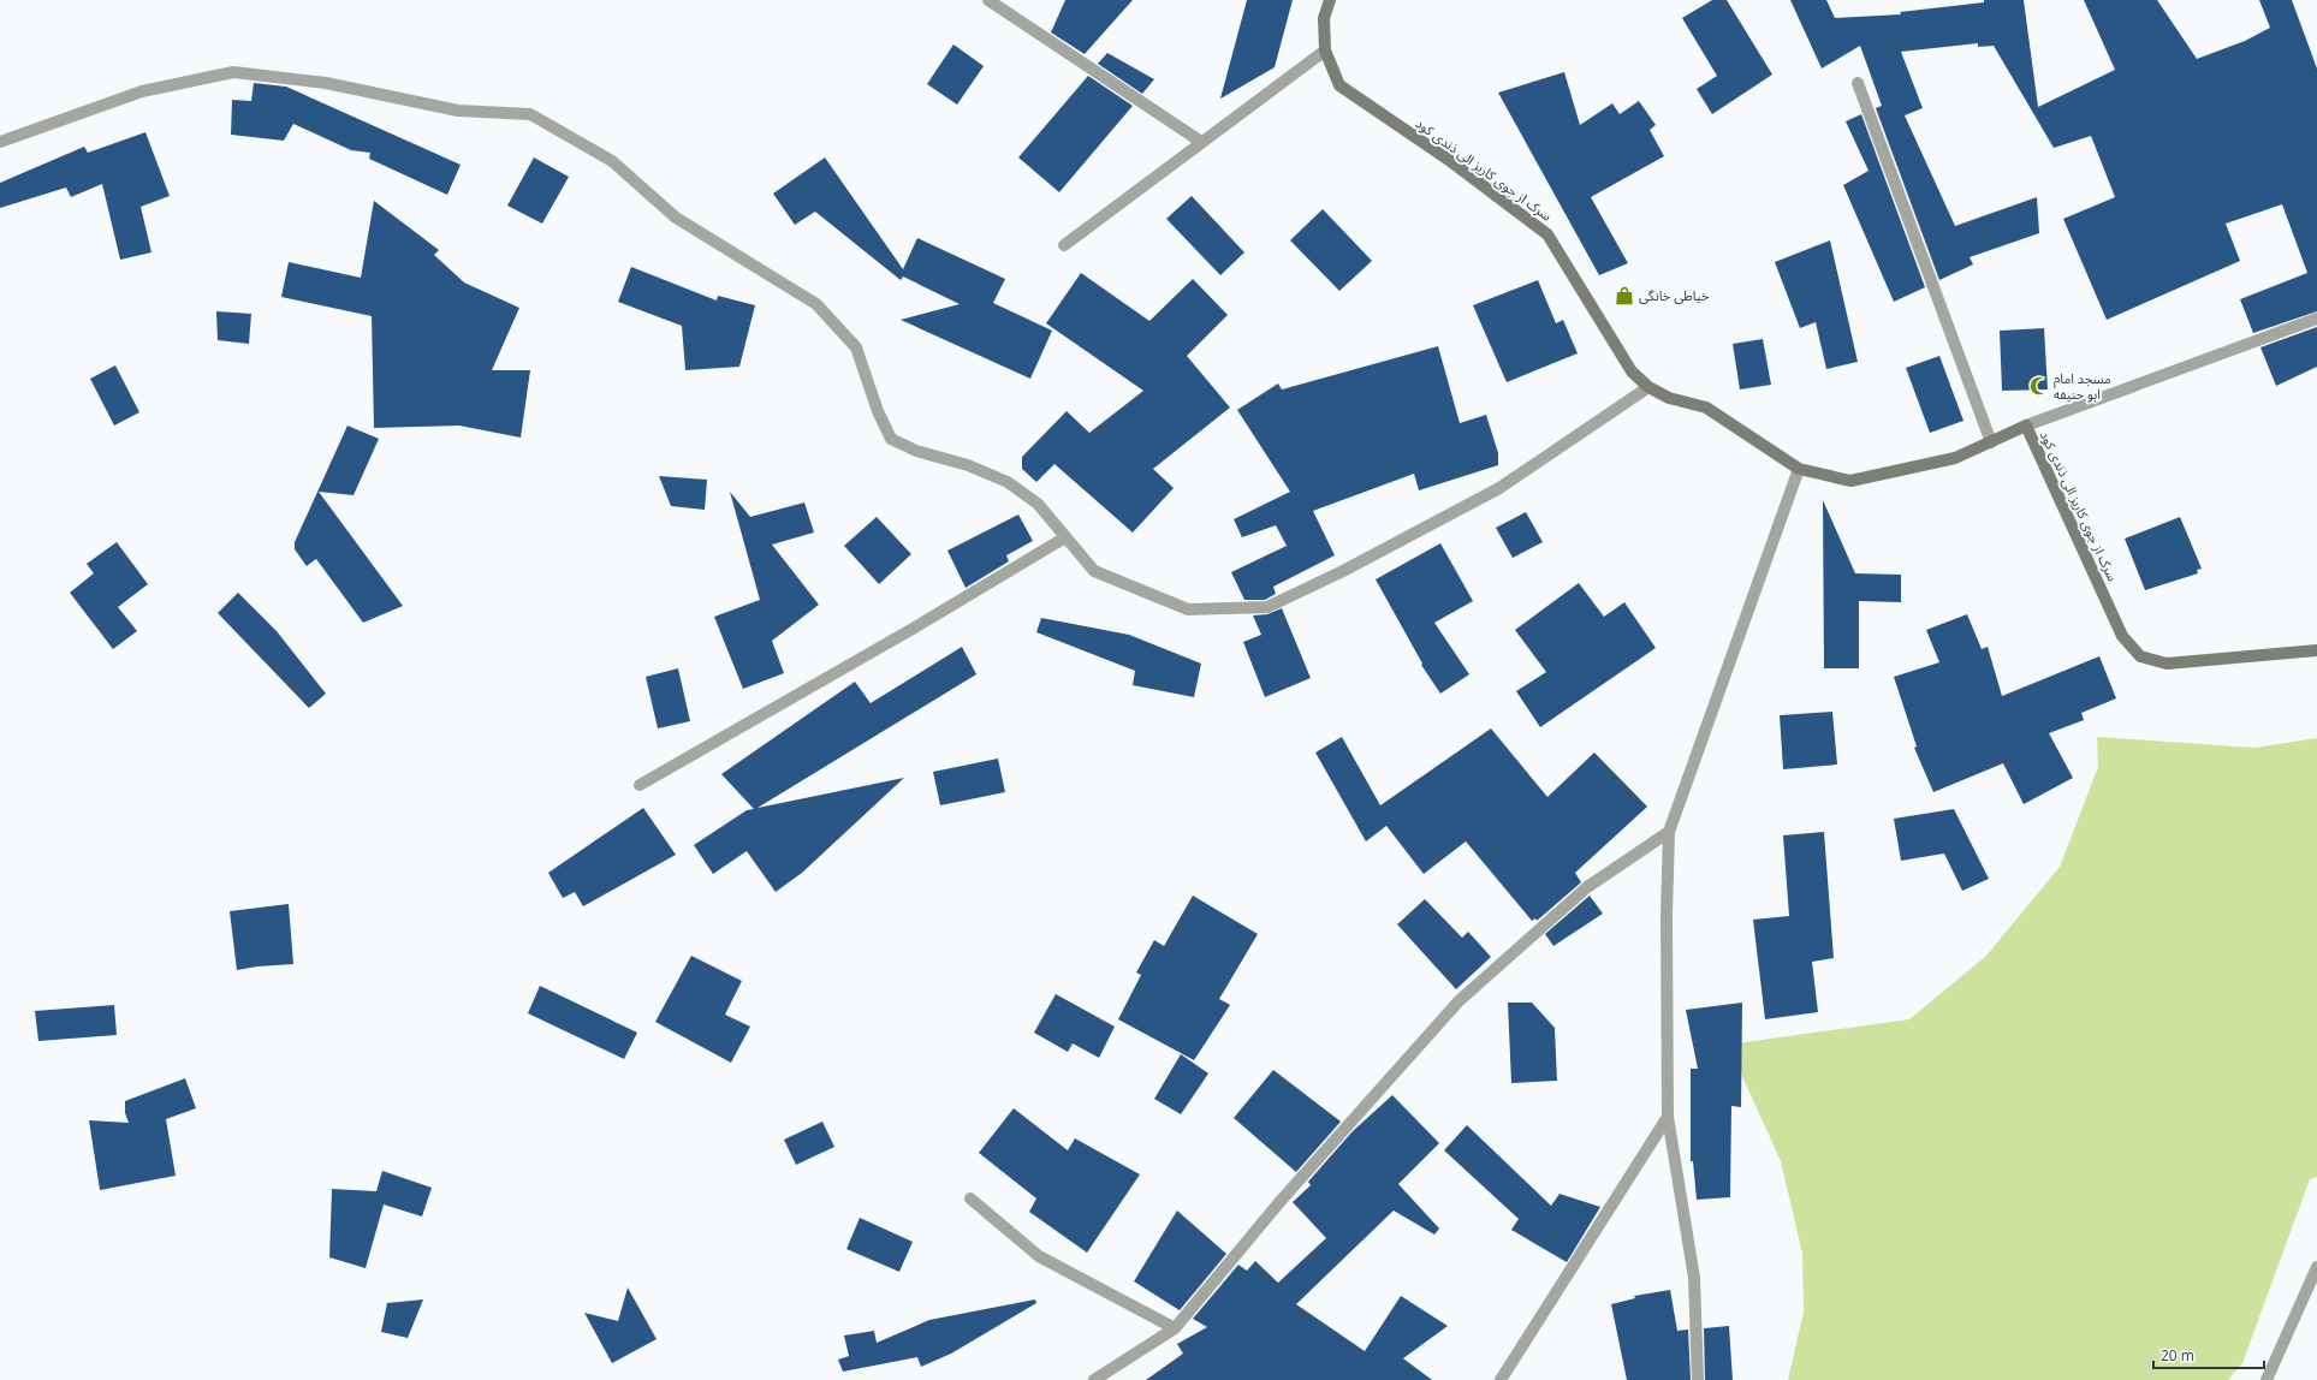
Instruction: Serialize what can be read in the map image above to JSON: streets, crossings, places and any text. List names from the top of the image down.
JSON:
{
  "streets": {
    "street": ["سرک از جوی کاریز الی ذندی کود"]
  },
  "places": {
    "shop": ["خیاطی خانگی"],
    "mosque": ["مسجد امام ابو حنیفه"]
  },
  "scale_bar": "20 m"
}
